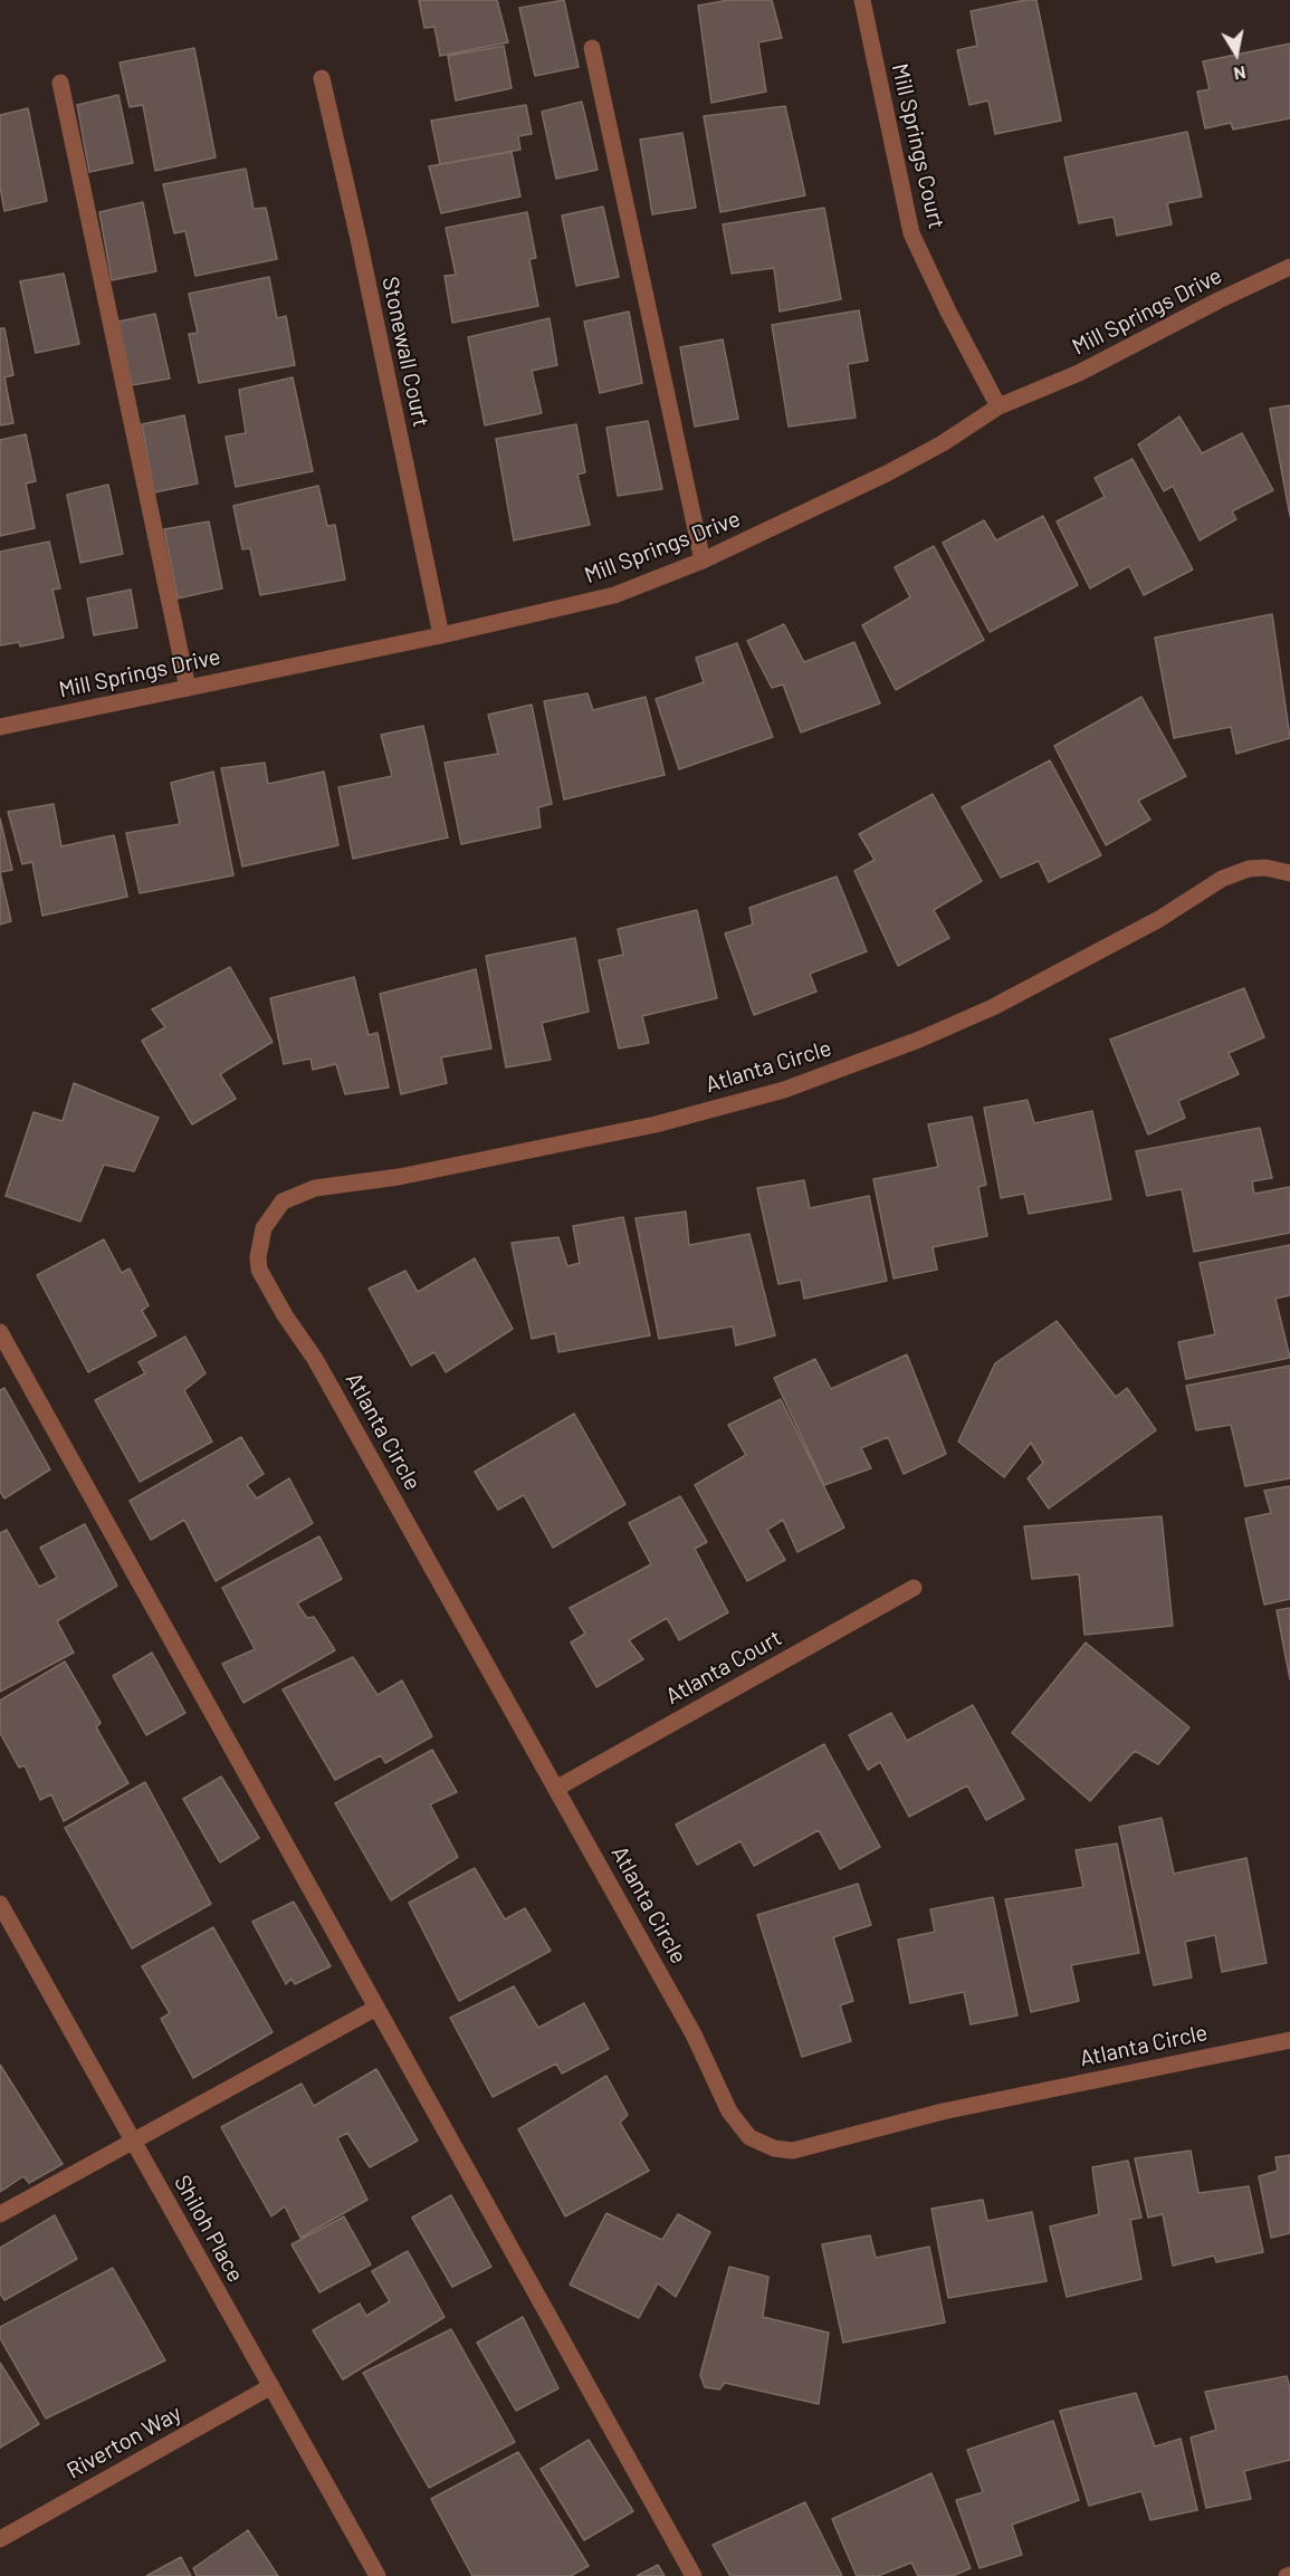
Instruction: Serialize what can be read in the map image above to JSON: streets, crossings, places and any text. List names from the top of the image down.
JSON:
{
  "streets": {
    "street": [
      "Mill Springs Court",
      "Mill Springs Drive",
      "Stonewall Court",
      "Atlanta Circle",
      "Atlanta Court",
      "Shiloh Place",
      "Riverton Way"
    ]
  },
  "crossings": [
    ["Mill Springs Court", "Mill Springs Drive"],
    ["Mill Springs Drive", "Stonewall Court"],
    ["Atlanta Circle", "Atlanta Court"],
    ["Shiloh Place", "Riverton Way"]
  ],
  "north": "bottom"
}
